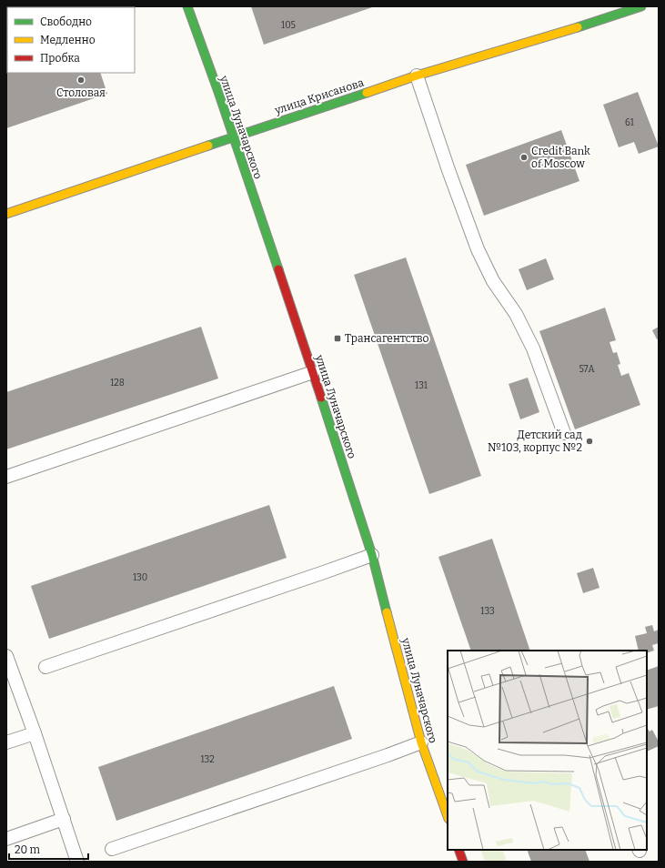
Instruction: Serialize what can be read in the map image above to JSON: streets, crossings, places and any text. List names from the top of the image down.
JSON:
{
  "streets": {
    "main road": ["улица Крисанова", "улица Луначарского"]
  },
  "crossings": [
    ["улица Крисанова", "улица Луначарского"]
  ],
  "places": {
    "other": ["Столовая", "Credit Bank of Moscow", "Детский сад №103, корпус №2"],
    "transit": ["Трансагентство"]
  },
  "house_numbers": [
    "105",
    "61",
    "57А",
    "128",
    "131",
    "130",
    "133",
    "132"
  ],
  "legend": ["Свободно", "Медленно", "Пробка"],
  "scale_bar": "20 m"
}
